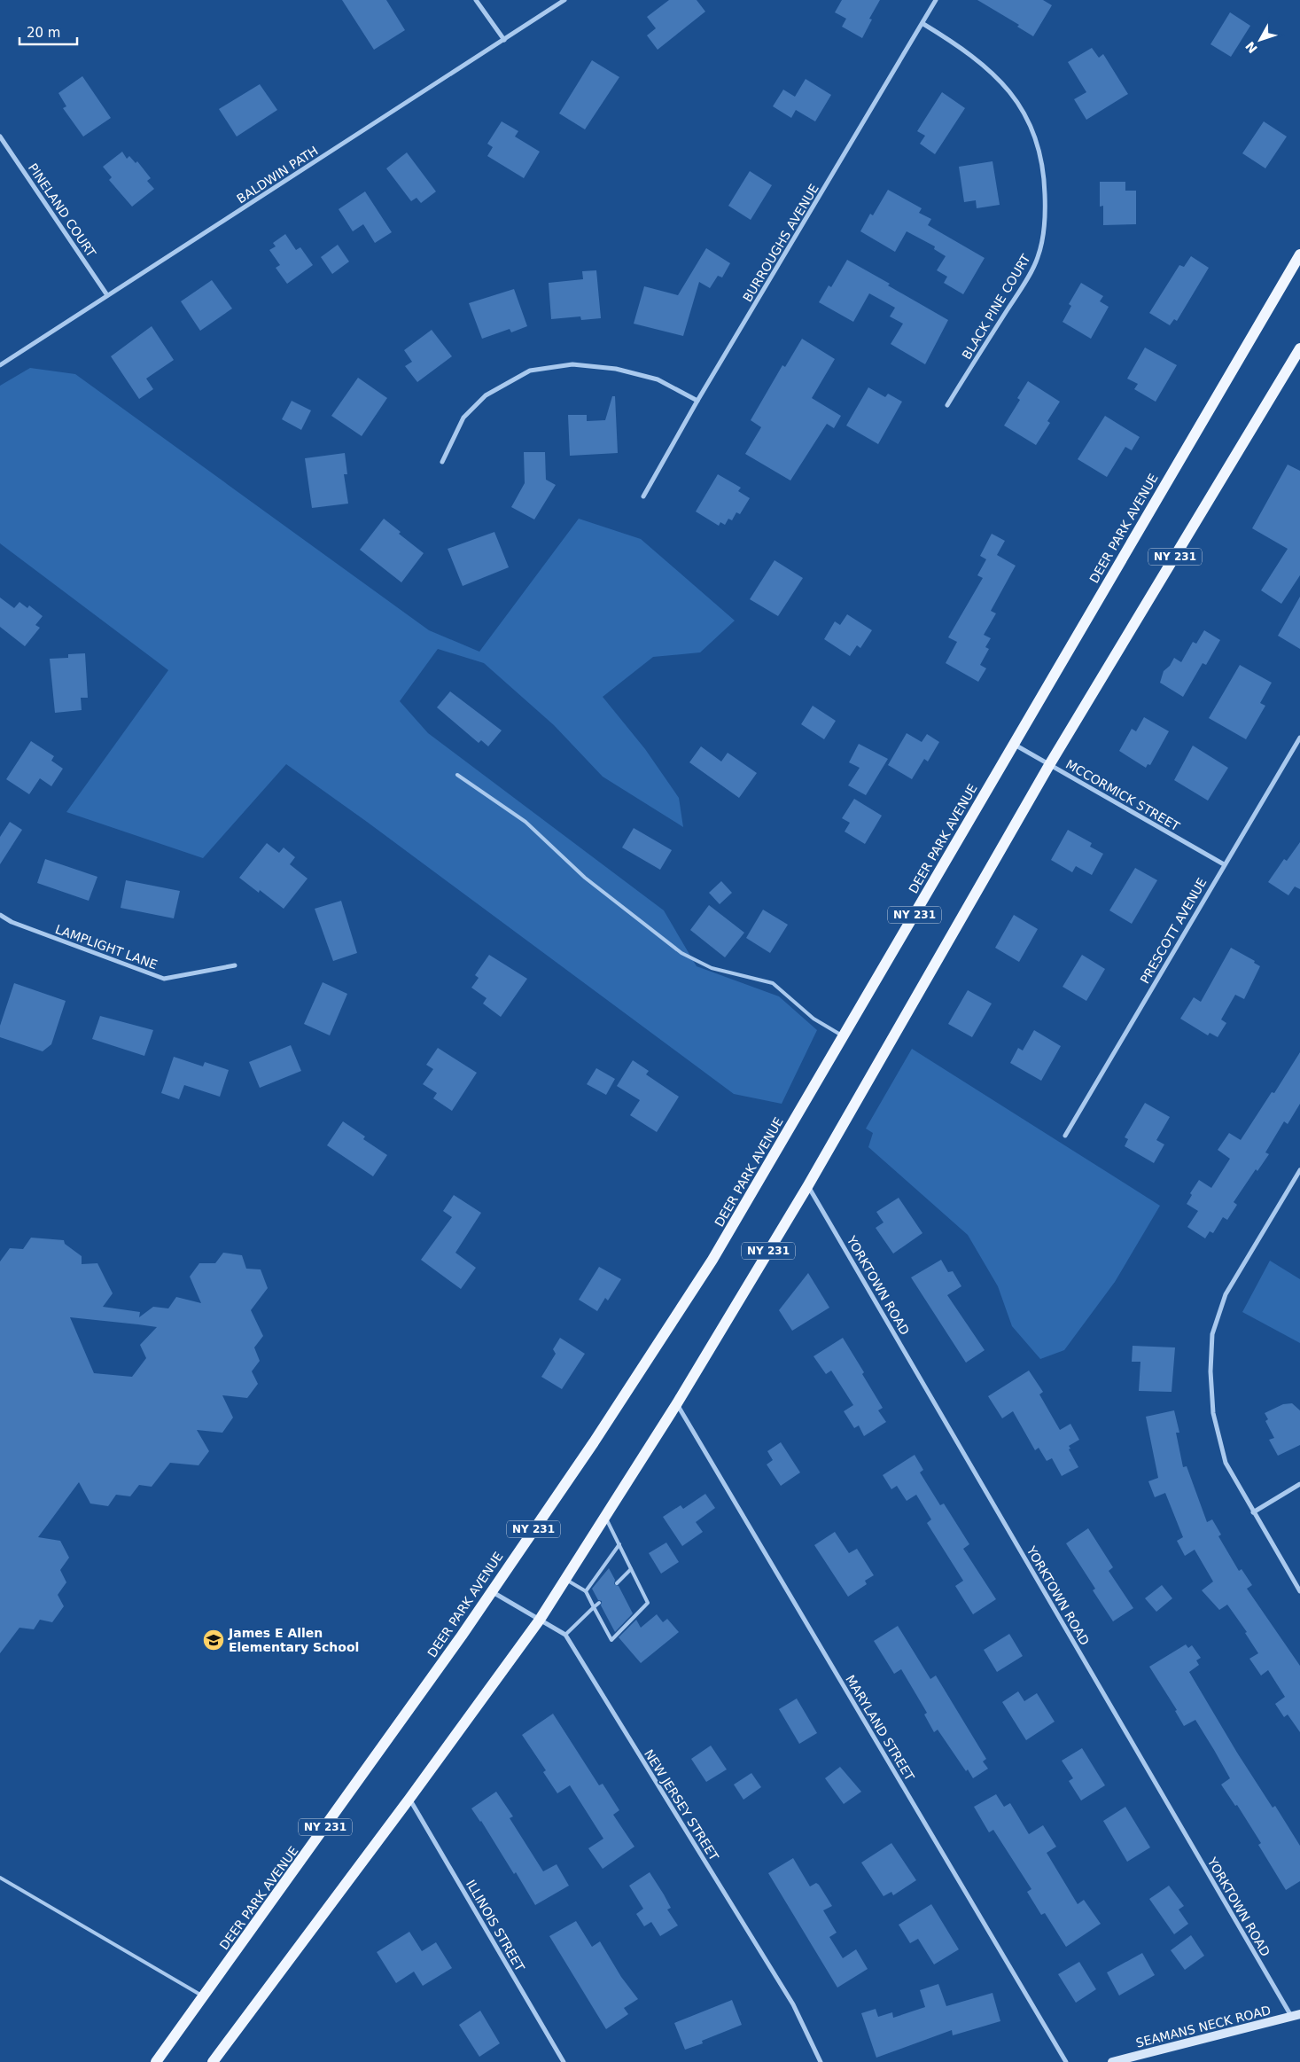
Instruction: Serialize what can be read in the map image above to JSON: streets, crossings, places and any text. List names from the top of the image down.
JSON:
{
  "streets": {
    "main road": ["DEER PARK AVENUE", "NY 231", "SEAMANS NECK ROAD"],
    "street": [
      "BALDWIN PATH",
      "PINELAND COURT",
      "BURROUGHS AVENUE",
      "BLACK PINE COURT",
      "MCCORMICK STREET",
      "PRESCOTT AVENUE",
      "LAMPLIGHT LANE",
      "YORKTOWN ROAD",
      "MARYLAND STREET",
      "NEW JERSEY STREET",
      "ILLINOIS STREET"
    ]
  },
  "crossings": [
    ["BALDWIN PATH", "PINELAND COURT"],
    ["BURROUGHS AVENUE", "BLACK PINE COURT"],
    ["DEER PARK AVENUE", "MCCORMICK STREET"],
    ["DEER PARK AVENUE", "NEW JERSEY STREET"],
    ["NY 231", "MCCORMICK STREET"],
    ["NY 231", "YORKTOWN ROAD"],
    ["NY 231", "MARYLAND STREET"],
    ["NY 231", "NEW JERSEY STREET"],
    ["NY 231", "ILLINOIS STREET"],
    ["MCCORMICK STREET", "PRESCOTT AVENUE"],
    ["YORKTOWN ROAD", "SEAMANS NECK ROAD"]
  ],
  "places": {
    "school or university": ["James E Allen Elementary School"]
  },
  "scale_bar": "20 m",
  "north": "bottom left"
}
